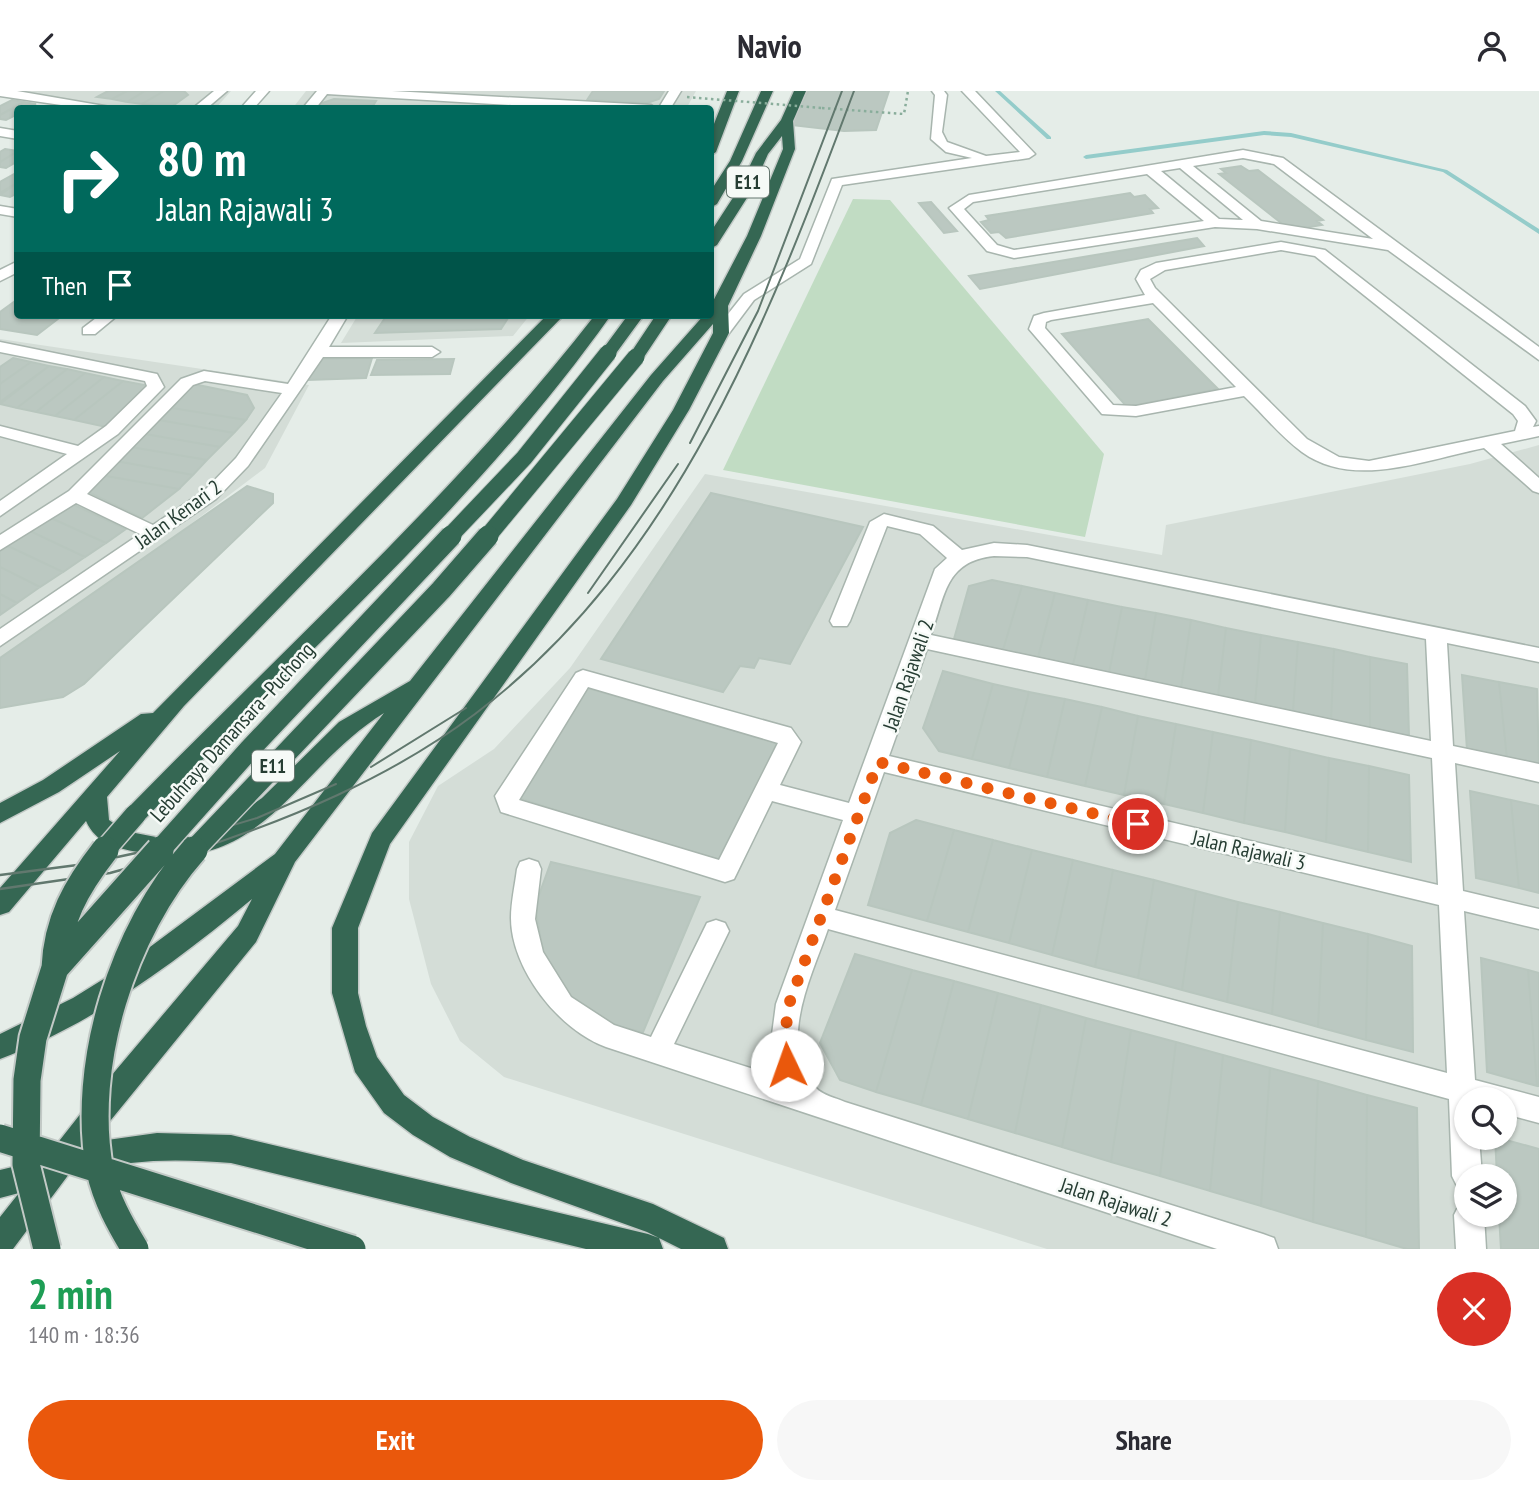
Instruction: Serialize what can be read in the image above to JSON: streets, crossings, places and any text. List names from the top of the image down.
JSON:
{
  "streets": {
    "highway": ["E11", "Lebuhraya Damansara–Puchong"],
    "street": ["Jalan Kenari 2", "Jalan Rajawali 2", "Jalan Rajawali 3"]
  },
  "crossings": [
    ["Jalan Rajawali 2", "Jalan Rajawali 3"]
  ],
  "page": {
    "header": "Navio",
    "turn": ["80 m", "Jalan Rajawali 3"],
    "then": "Then",
    "heading": ["2 min", "140 m · 18:36"],
    "buttons": ["Exit", "Share"]
  }
}
